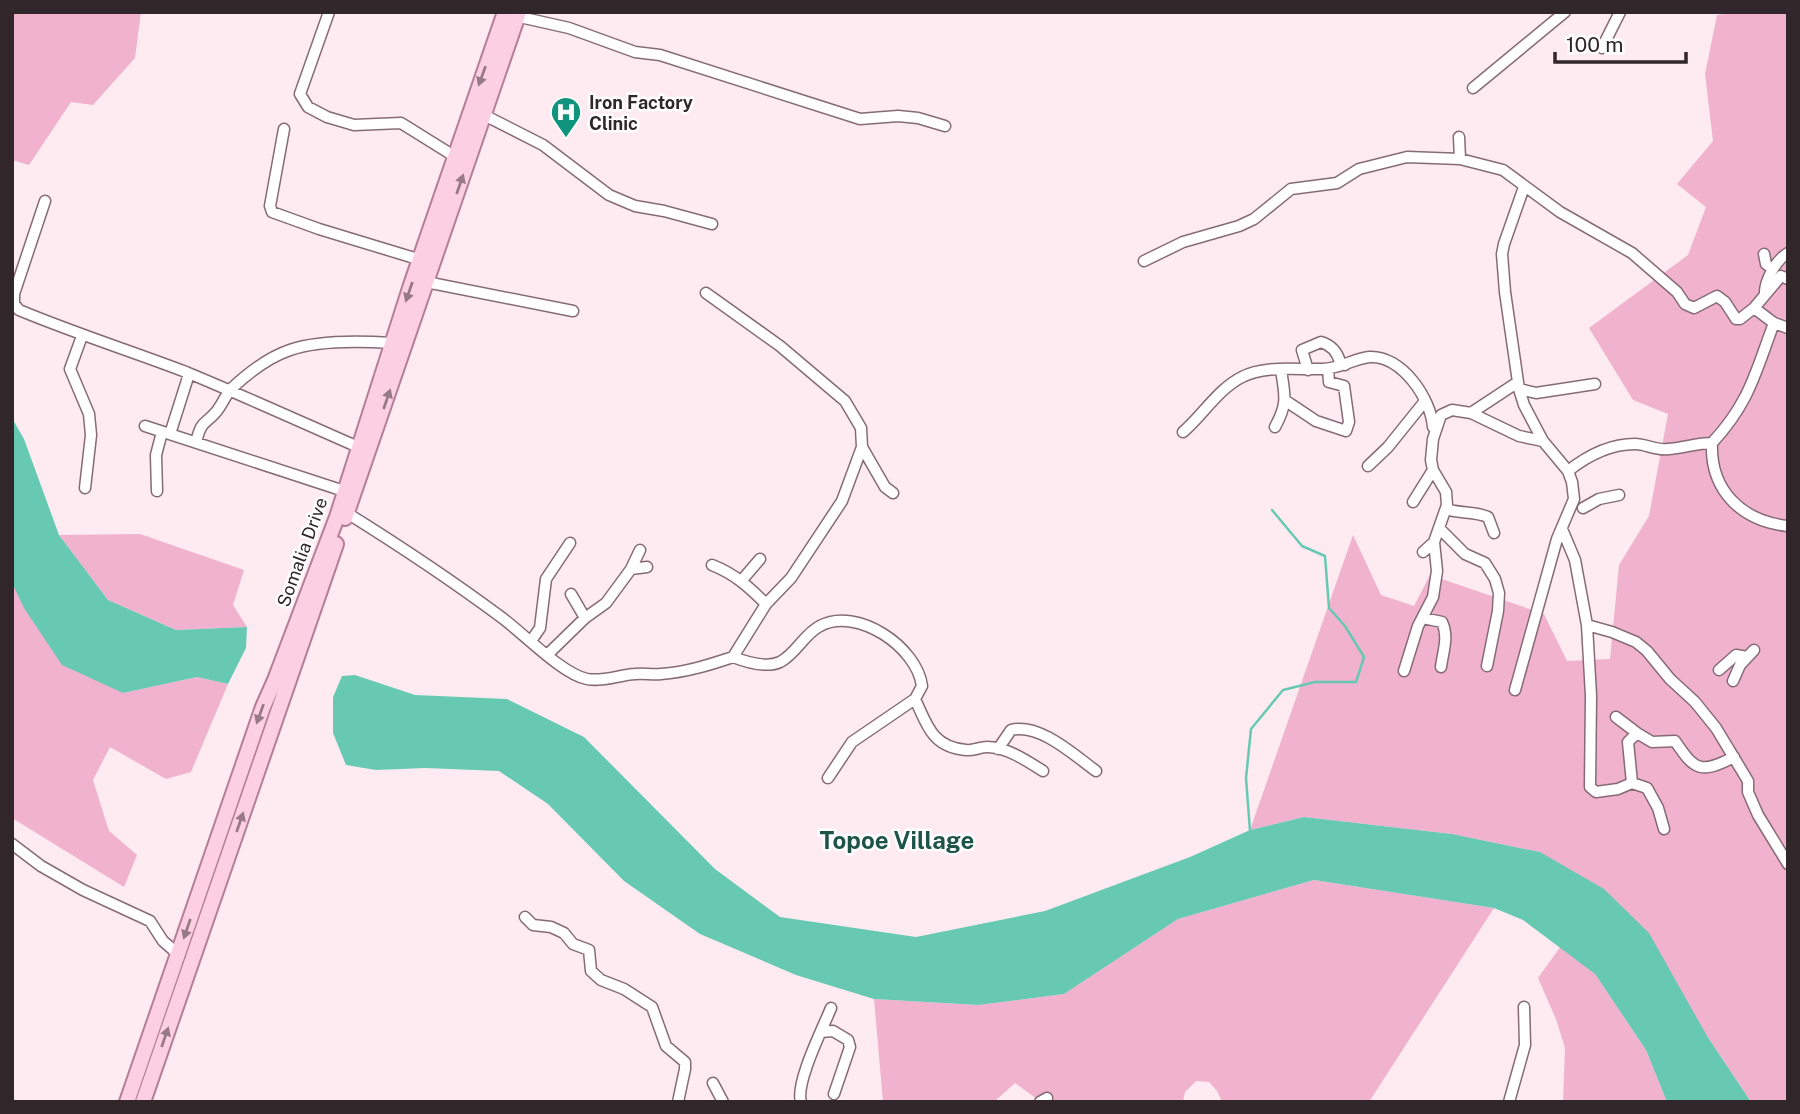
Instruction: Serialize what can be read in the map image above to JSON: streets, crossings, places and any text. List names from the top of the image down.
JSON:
{
  "streets": {
    "main road": ["Somalia Drive"]
  },
  "districts": ["Topoe Village"],
  "places": {
    "hospital": ["Iron Factory Clinic"]
  },
  "scale_bar": "100 m"
}
